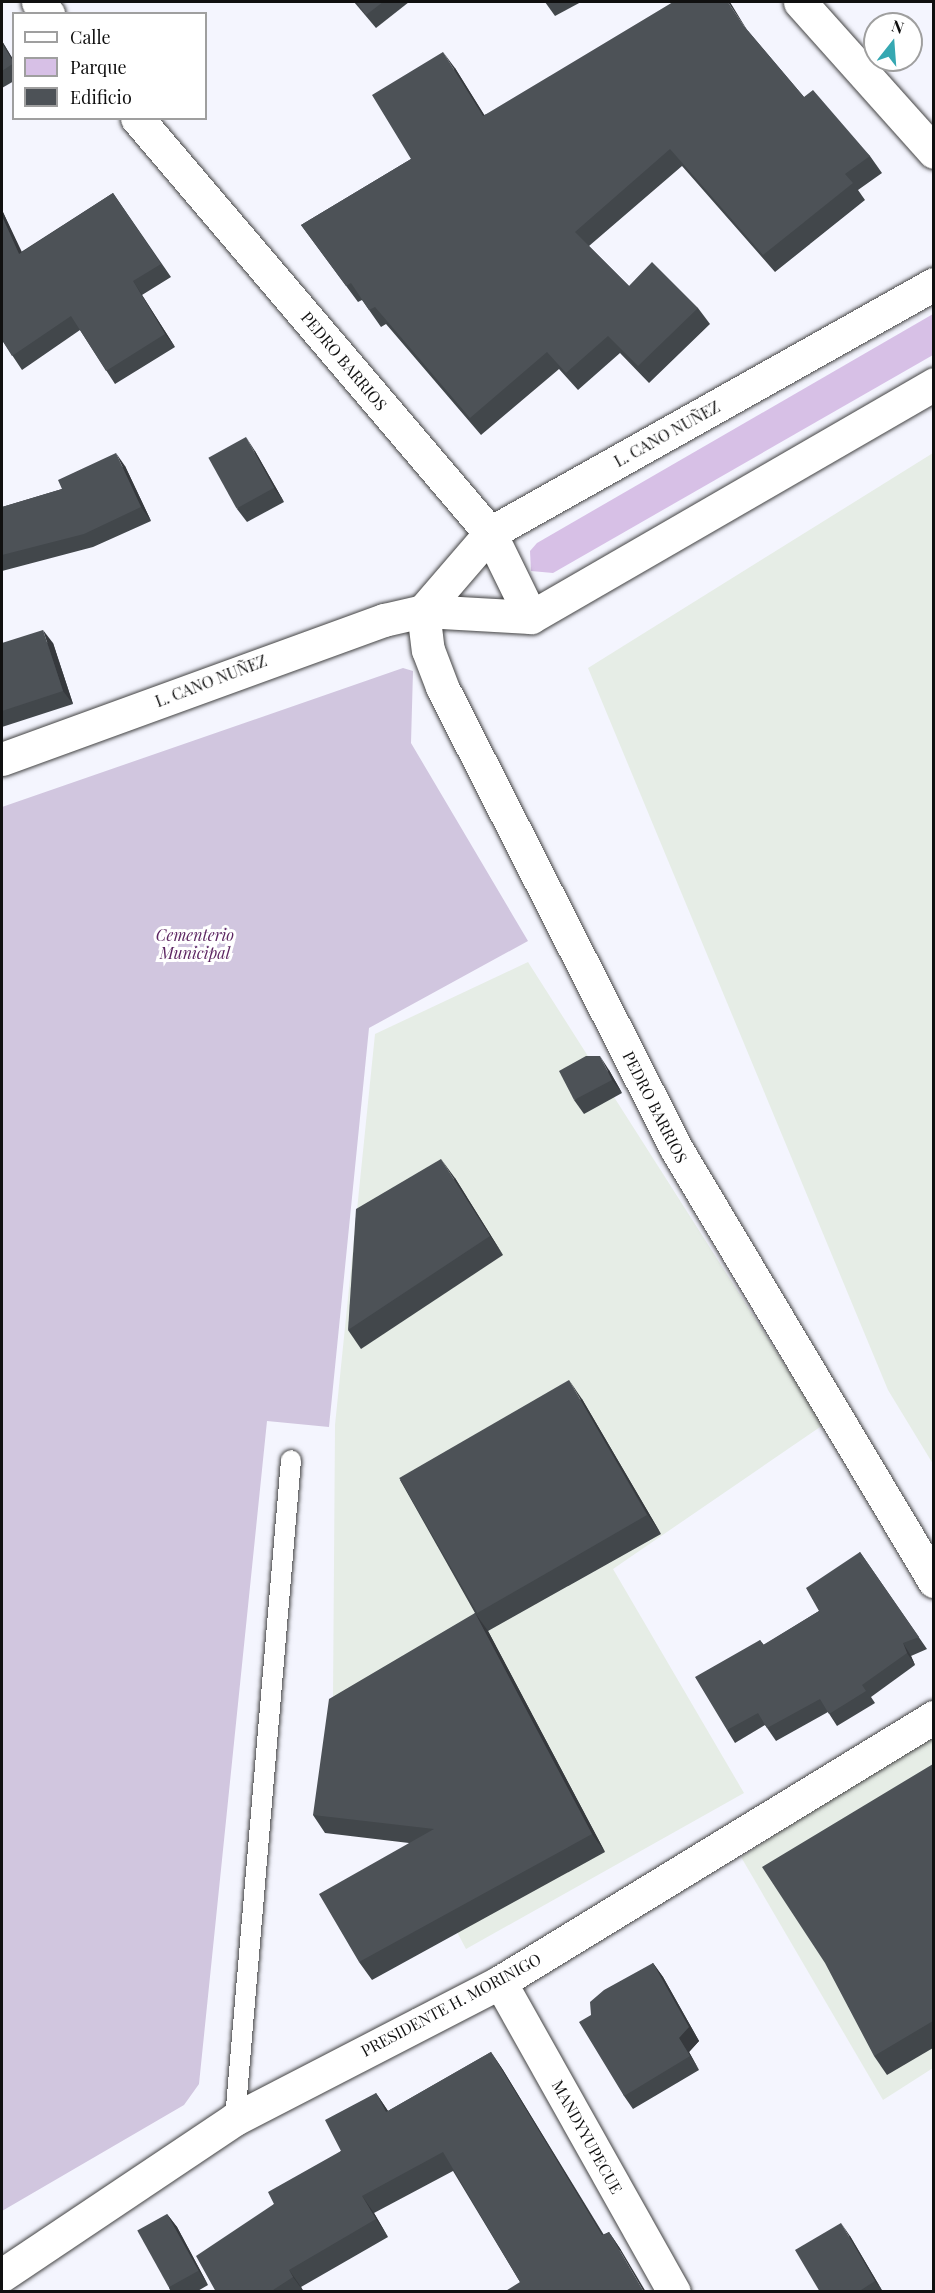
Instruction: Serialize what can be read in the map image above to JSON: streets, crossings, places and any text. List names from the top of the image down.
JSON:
{
  "streets": {
    "street": [
      "PEDRO BARRIOS",
      "L. CANO NUÑEZ",
      "PRESIDENTE H. MORINIGO",
      "MANDYYUPECUE"
    ]
  },
  "crossings": [
    ["PEDRO BARRIOS", "L. CANO NUÑEZ"],
    ["PRESIDENTE H. MORINIGO", "MANDYYUPECUE"]
  ],
  "parks": ["Cementerio Municipal"],
  "legend": ["Calle", "Parque", "Edificio"],
  "north": "top"
}
